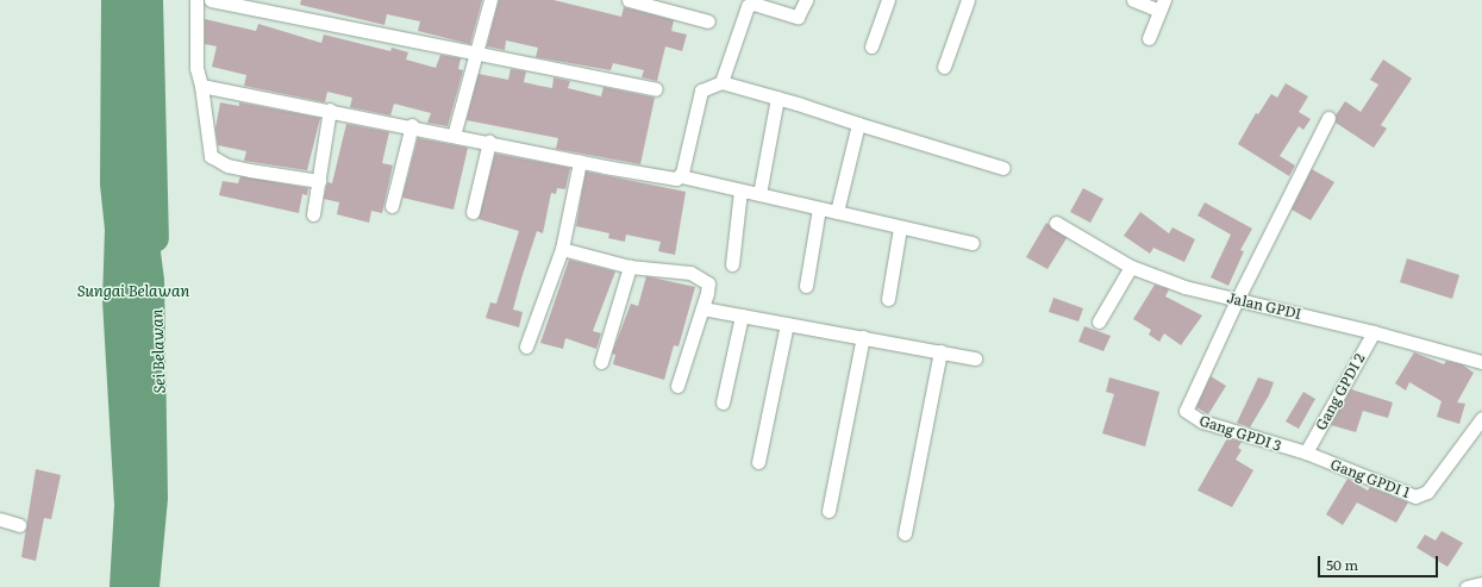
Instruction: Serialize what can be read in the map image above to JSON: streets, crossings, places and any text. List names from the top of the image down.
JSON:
{
  "streets": {
    "street": [
      "Jalan GPDI",
      "Gang GPDI 2",
      "Gang GPDI 3",
      "Gang GPDI 1"
    ]
  },
  "crossings": [
    ["Jalan GPDI", "Gang GPDI 2"],
    ["Jalan GPDI", "Gang GPDI 3"],
    ["Gang GPDI 2", "Gang GPDI 3"],
    ["Gang GPDI 2", "Gang GPDI 1"],
    ["Gang GPDI 3", "Gang GPDI 1"]
  ],
  "water": ["Sungai Belawan", "Sei Belawan"],
  "scale_bar": "50 m"
}
